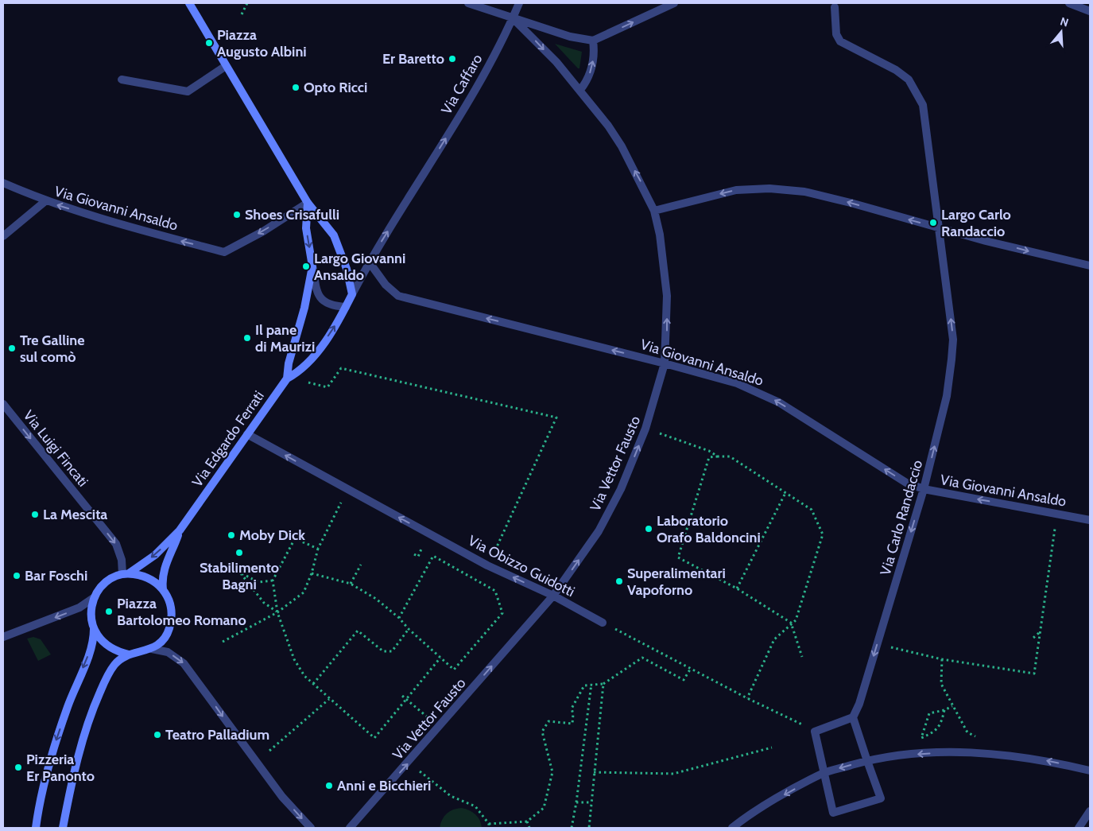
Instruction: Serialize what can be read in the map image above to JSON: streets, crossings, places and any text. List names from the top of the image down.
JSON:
{
  "streets": {
    "street": [
      "Via Caffaro",
      "Via Giovanni Ansaldo",
      "Via Edgardo Ferrati",
      "Via Luigi Fincati",
      "Via Vettor Fausto",
      "Via Carlo Randaccio",
      "Via Obizzo Guidotti"
    ]
  },
  "crossings": [
    ["Via Caffaro", "Via Giovanni Ansaldo"],
    ["Via Caffaro", "Via Vettor Fausto"],
    ["Via Giovanni Ansaldo", "Via Vettor Fausto"],
    ["Via Giovanni Ansaldo", "Via Carlo Randaccio"],
    ["Via Edgardo Ferrati", "Via Obizzo Guidotti"],
    ["Via Vettor Fausto", "Via Obizzo Guidotti"]
  ],
  "one_way": [
    "Via Caffaro",
    "Via Giovanni Ansaldo",
    "Via Luigi Fincati",
    "Via Obizzo Guidotti"
  ],
  "places": [
    "Piazza Augusto Albini",
    "Er Baretto",
    "Opto Ricci",
    "Shoes Crisafulli",
    "Largo Carlo Randaccio",
    "Largo Giovanni Ansaldo",
    "Il pane di Maurizi",
    "Tre Galline sul comò",
    "La Mescita",
    "Laboratorio Orafo Baldoncini",
    "Moby Dick",
    "Stabilimento Bagni",
    "Bar Foschi",
    "Superalimentari Vapoforno",
    "Piazza Bartolomeo Romano",
    "Teatro Palladium",
    "Pizzeria Er Panonto",
    "Anni e Bicchieri"
  ],
  "north": "top"
}
